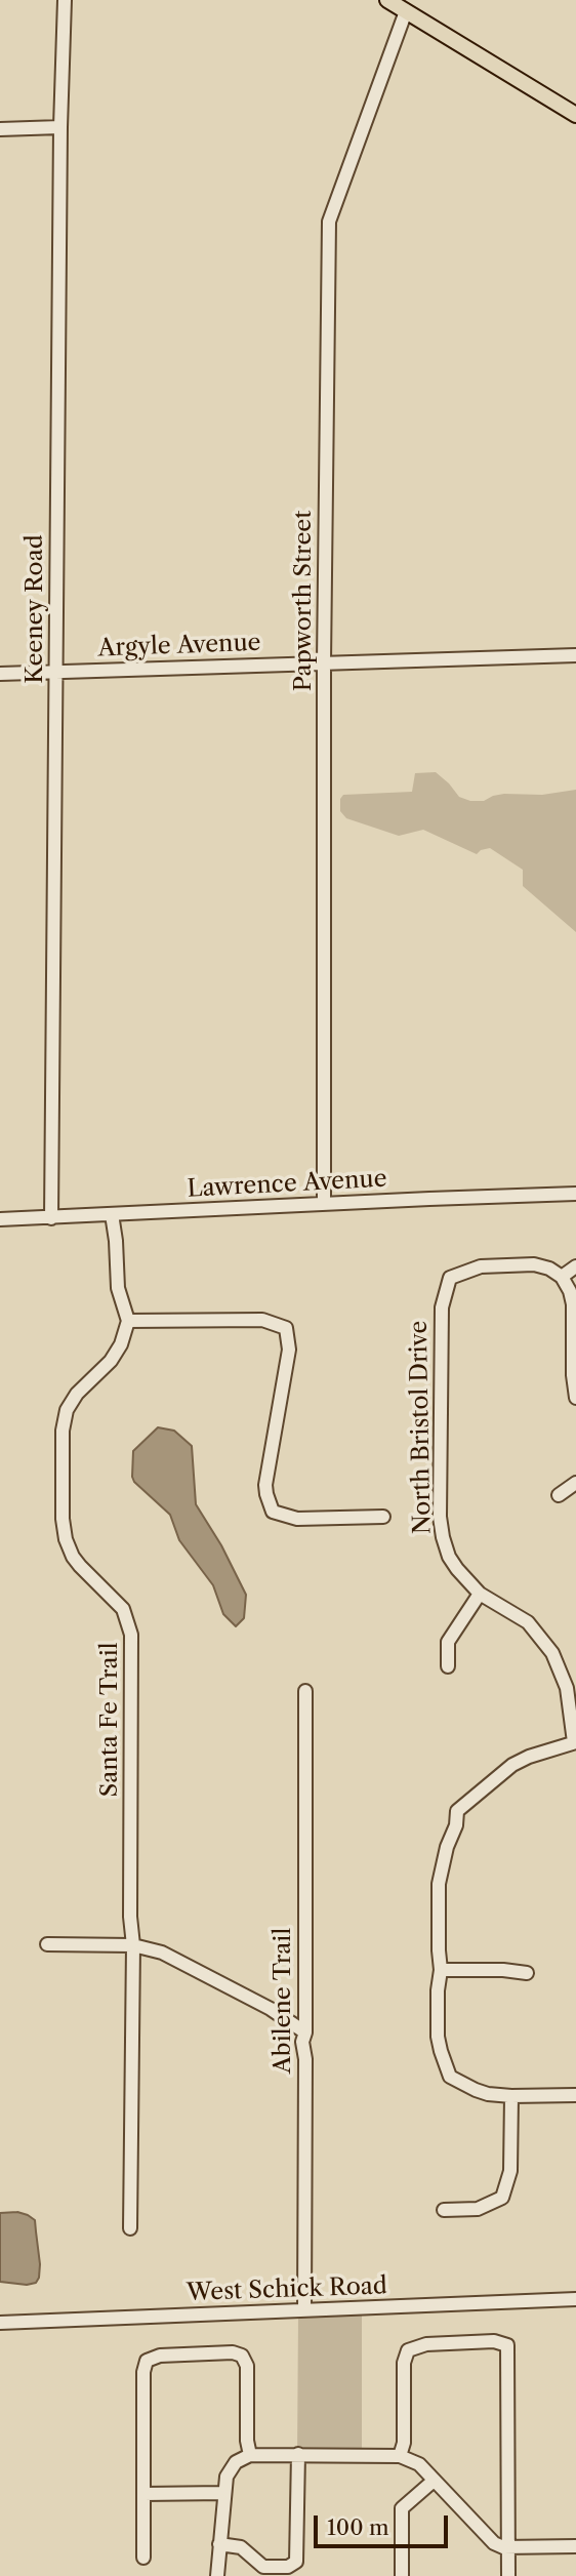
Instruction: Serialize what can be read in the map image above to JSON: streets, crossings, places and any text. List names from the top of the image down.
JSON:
{
  "streets": {
    "street": [
      "Papworth Street",
      "Keeney Road",
      "Argyle Avenue",
      "Lawrence Avenue",
      "North Bristol Drive",
      "Santa Fe Trail",
      "Abilene Trail",
      "West Schick Road"
    ]
  },
  "crossings": [
    ["Papworth Street", "Argyle Avenue"],
    ["Papworth Street", "Lawrence Avenue"],
    ["Keeney Road", "Argyle Avenue"],
    ["Keeney Road", "Lawrence Avenue"],
    ["Abilene Trail", "West Schick Road"]
  ],
  "scale_bar": "100 m"
}
